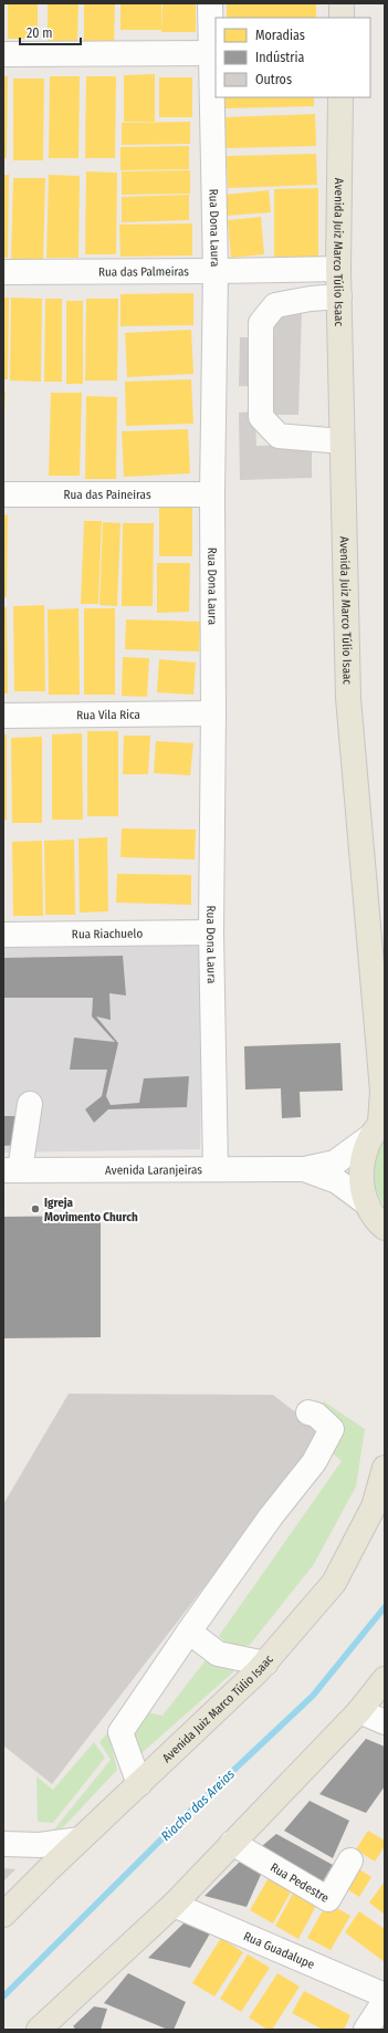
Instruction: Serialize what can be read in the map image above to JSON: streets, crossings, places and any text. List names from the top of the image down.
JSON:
{
  "streets": {
    "main road": ["Avenida Juiz Marco Túlio Isaac"],
    "street": [
      "Rua Dona Laura",
      "Rua das Palmeiras",
      "Rua das Paineiras",
      "Rua Vila Rica",
      "Rua Riachuelo",
      "Avenida Laranjeiras",
      "Rua Pedestre",
      "Rua Guadalupe"
    ]
  },
  "crossings": [
    ["Rua Dona Laura", "Rua das Palmeiras"],
    ["Rua Dona Laura", "Rua das Paineiras"],
    ["Rua Dona Laura", "Rua Vila Rica"],
    ["Rua Dona Laura", "Rua Riachuelo"],
    ["Rua Dona Laura", "Avenida Laranjeiras"],
    ["Avenida Juiz Marco Túlio Isaac", "Rua das Palmeiras"],
    ["Avenida Juiz Marco Túlio Isaac", "Avenida Laranjeiras"]
  ],
  "water": ["Riacho das Areias"],
  "places": ["Igreja Movimento Church"],
  "legend": ["Moradias", "Indústria", "Outros"],
  "scale_bar": "20 m"
}
